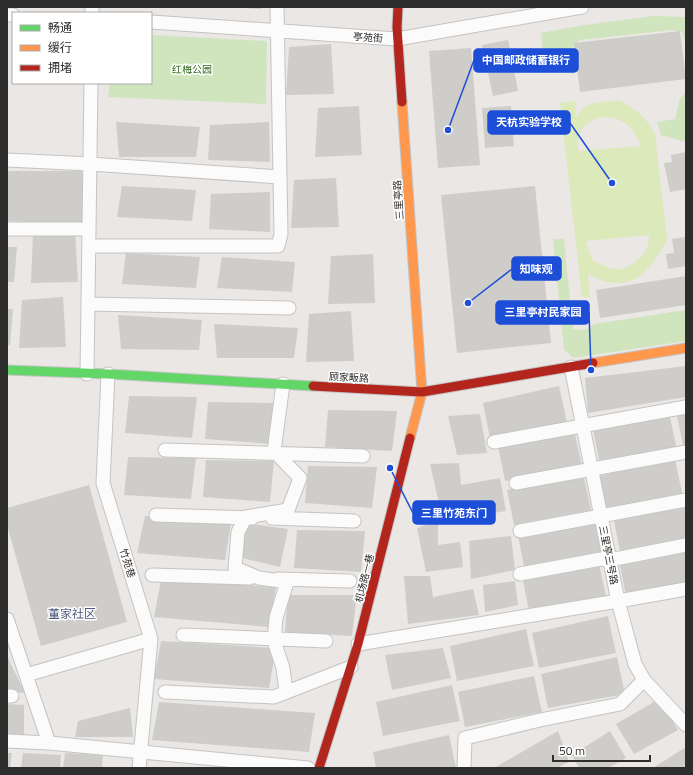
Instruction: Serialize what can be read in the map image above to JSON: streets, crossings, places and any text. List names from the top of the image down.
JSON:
{
  "streets": {
    "street": [
      "亭苑街",
      "三里亭路",
      "顾家畈路",
      "三里亭三号路",
      "竹苑巷",
      "机场路一巷"
    ]
  },
  "crossings": [
    ["亭苑街", "三里亭路"],
    ["三里亭路", "顾家畈路"],
    ["三里亭路", "机场路一巷"],
    ["顾家畈路", "三里亭三号路"],
    ["顾家畈路", "竹苑巷"],
    ["顾家畈路", "机场路一巷"]
  ],
  "districts": ["董家社区"],
  "parks": ["红梅公园"],
  "places": [
    "中国邮政储蓄银行",
    "天杭实验学校",
    "知味观",
    "三里亭村民家园",
    "三里竹苑东门"
  ],
  "legend": ["畅通", "缓行", "拥堵"],
  "scale_bar": "50 m"
}
